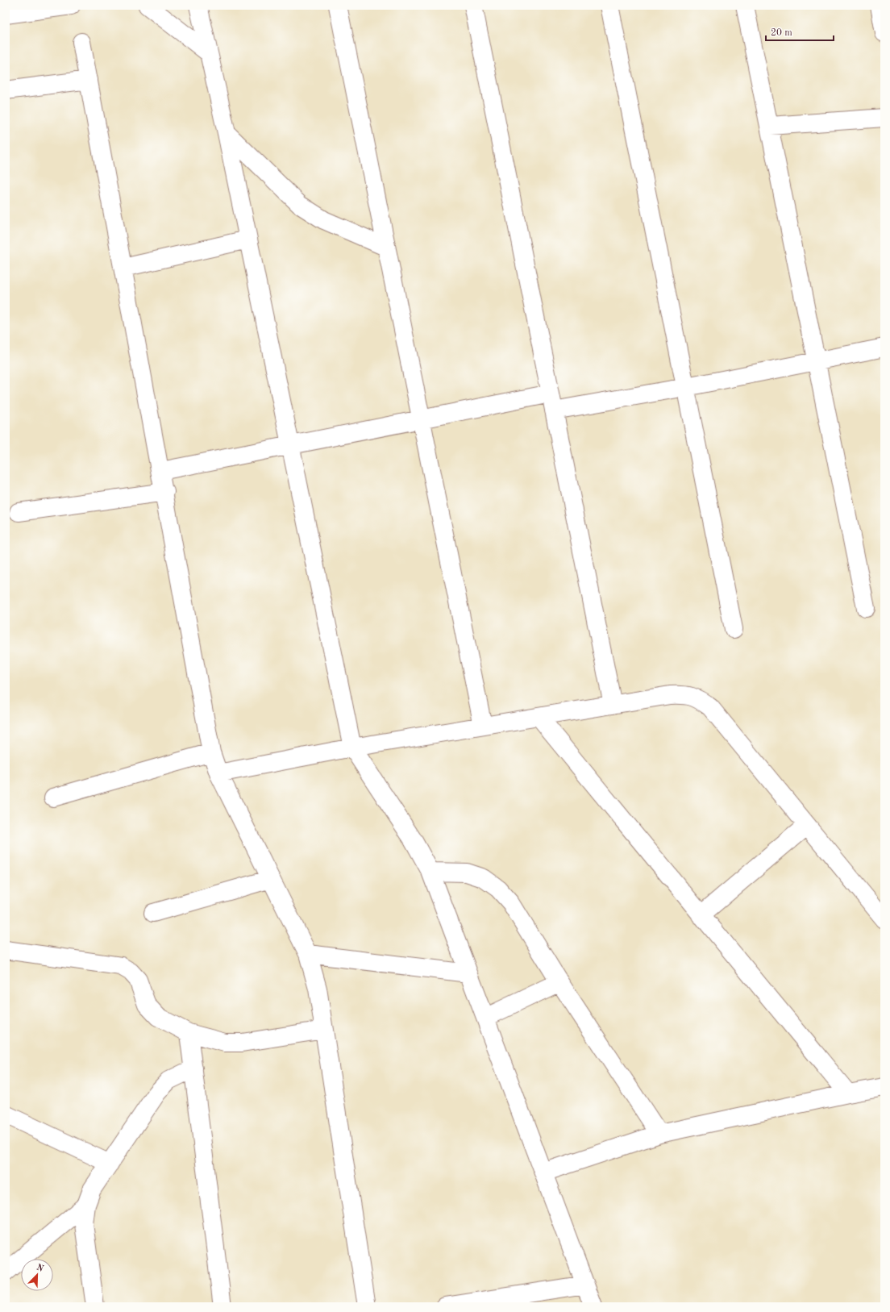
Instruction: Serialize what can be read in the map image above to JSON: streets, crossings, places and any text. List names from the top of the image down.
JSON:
{
  "scale_bar": "20 m",
  "north": "top right"
}
